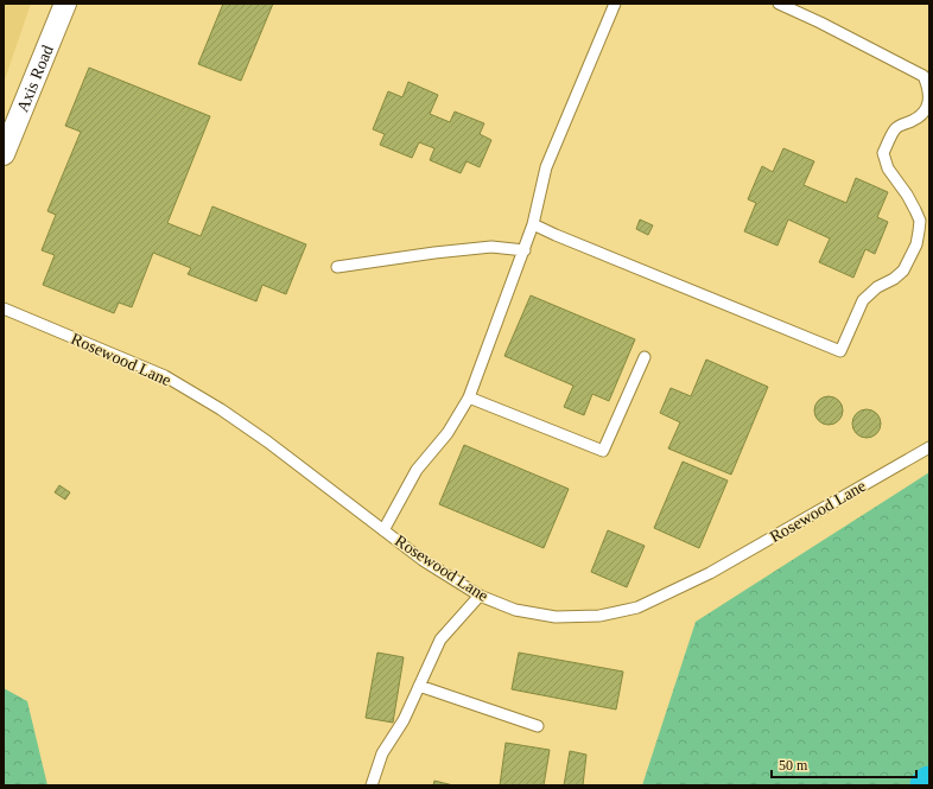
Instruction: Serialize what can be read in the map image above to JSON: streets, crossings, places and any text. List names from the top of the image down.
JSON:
{
  "streets": {
    "street": ["Axis Road"],
    "lane": ["Rosewood Lane"]
  },
  "scale_bar": "50 m"
}
